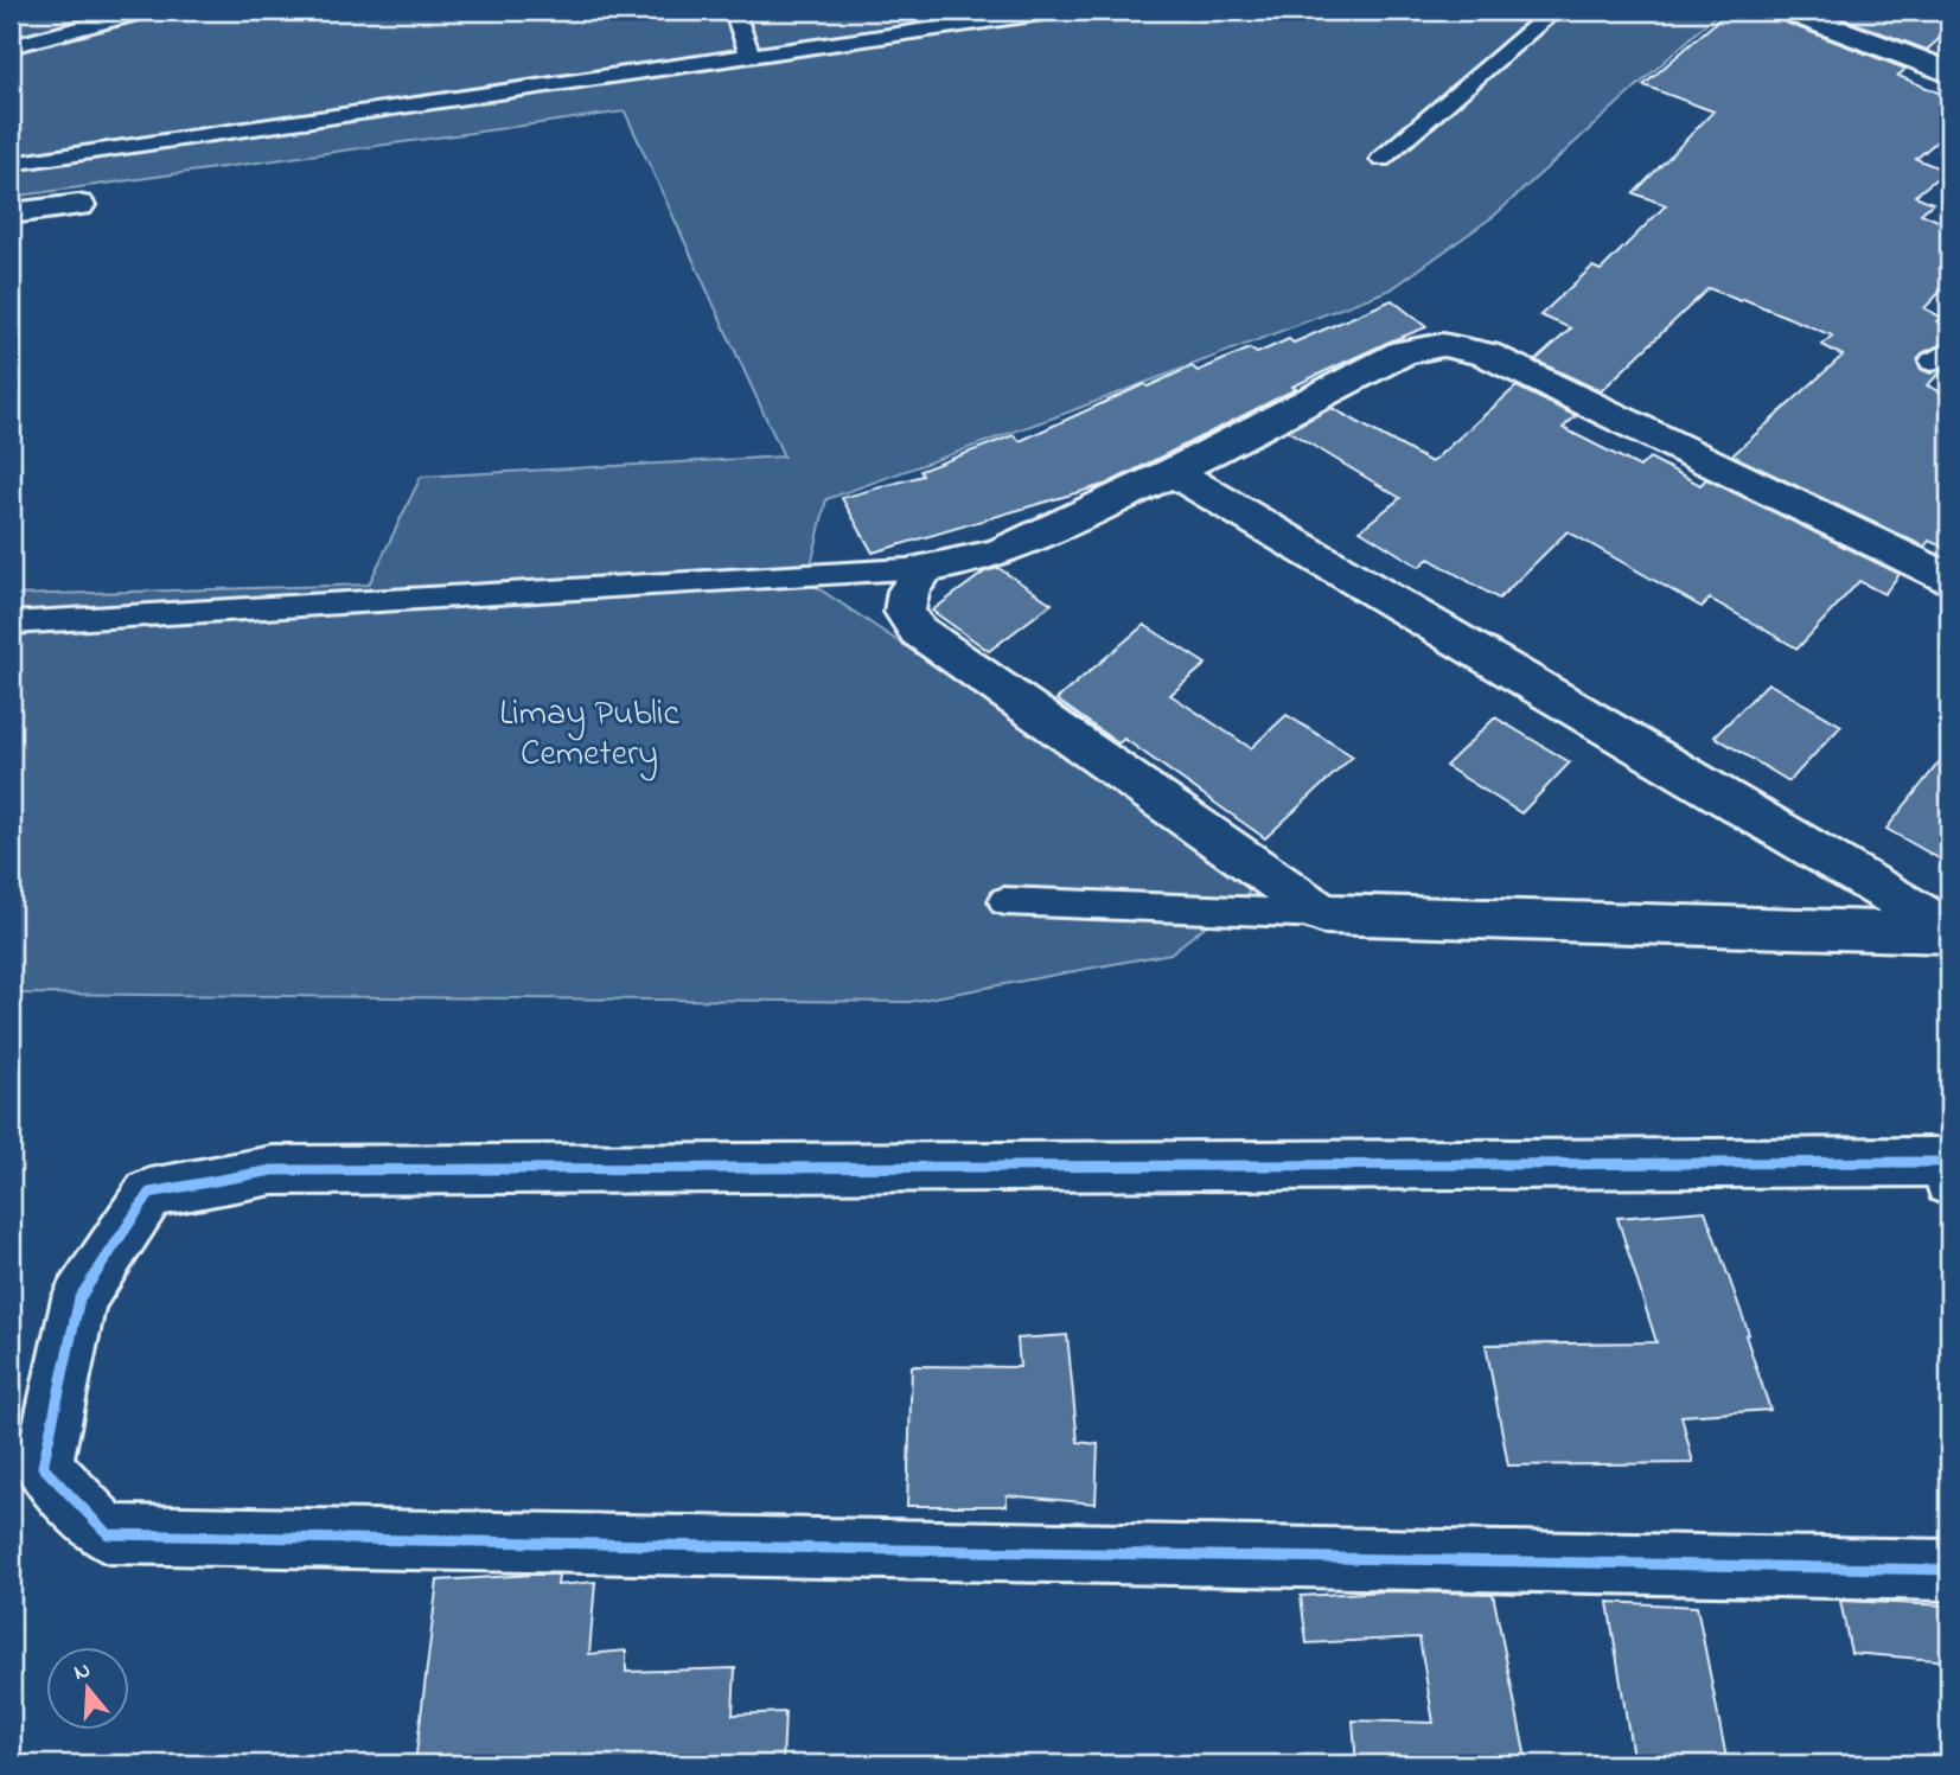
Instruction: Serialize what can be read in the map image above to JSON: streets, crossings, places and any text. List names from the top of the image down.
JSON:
{
  "parks": ["Limay Public Cemetery"],
  "north": "top"
}
